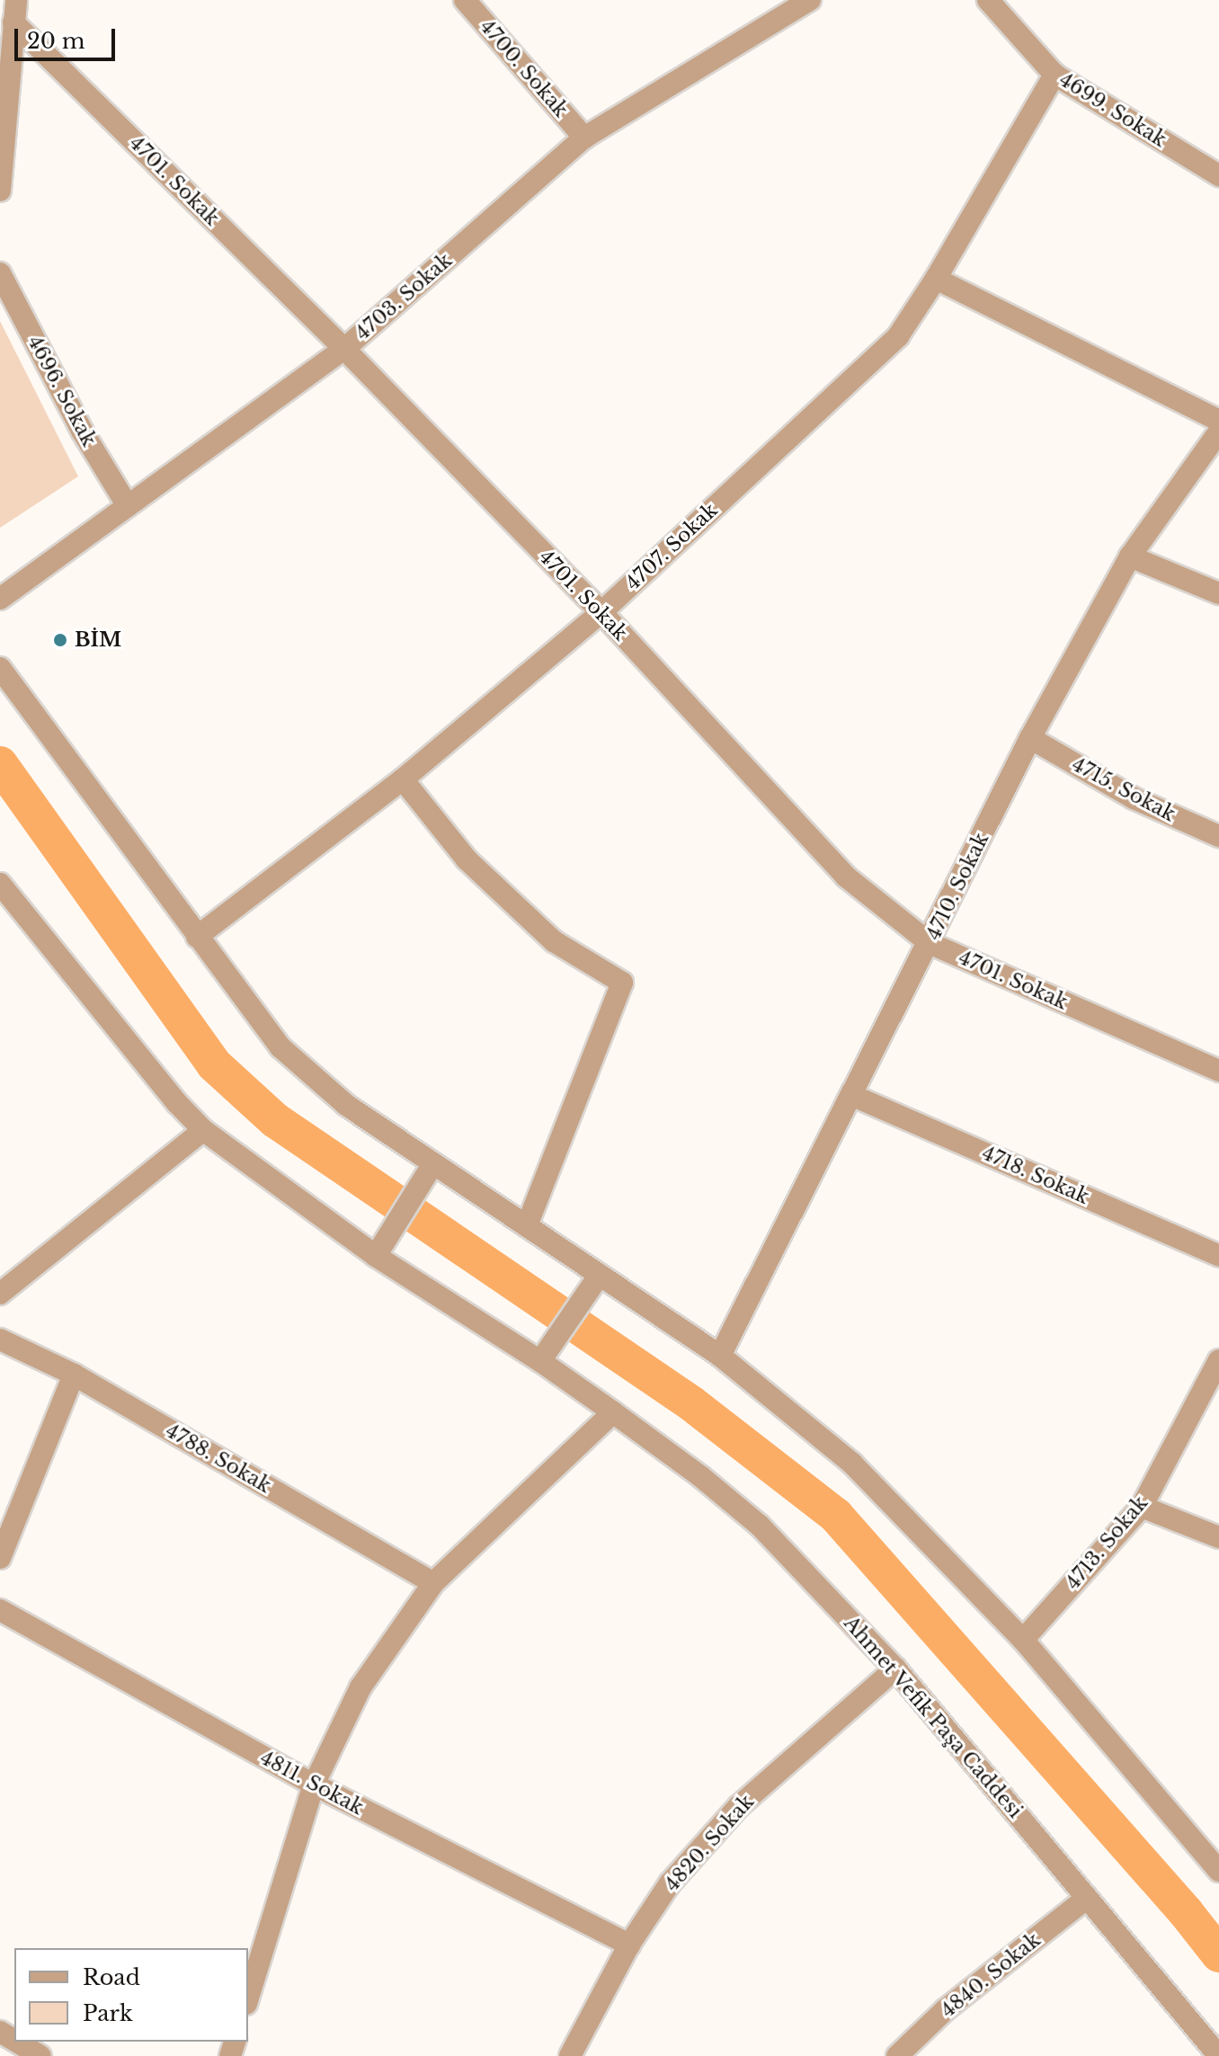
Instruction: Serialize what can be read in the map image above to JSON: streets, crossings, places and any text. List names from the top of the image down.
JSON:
{
  "streets": {
    "street": [
      "4700. Sokak",
      "4699. Sokak",
      "4701. Sokak",
      "4703. Sokak",
      "4696. Sokak",
      "4707. Sokak",
      "4715. Sokak",
      "4710. Sokak",
      "4718. Sokak",
      "4788. Sokak",
      "4713. Sokak",
      "Ahmet Vefik Paşa Caddesi",
      "4811. Sokak",
      "4820. Sokak",
      "4840. Sokak"
    ]
  },
  "crossings": [
    ["4700. Sokak", "4703. Sokak"],
    ["4699. Sokak", "4707. Sokak"],
    ["4701. Sokak", "4703. Sokak"],
    ["4701. Sokak", "4707. Sokak"],
    ["4701. Sokak", "4710. Sokak"],
    ["4703. Sokak", "4696. Sokak"],
    ["4715. Sokak", "4710. Sokak"],
    ["4710. Sokak", "4718. Sokak"],
    ["Ahmet Vefik Paşa Caddesi", "4820. Sokak"],
    ["Ahmet Vefik Paşa Caddesi", "4840. Sokak"],
    ["4811. Sokak", "4820. Sokak"]
  ],
  "places": ["BİM"],
  "legend": ["Road", "Park"],
  "scale_bar": "20 m"
}
